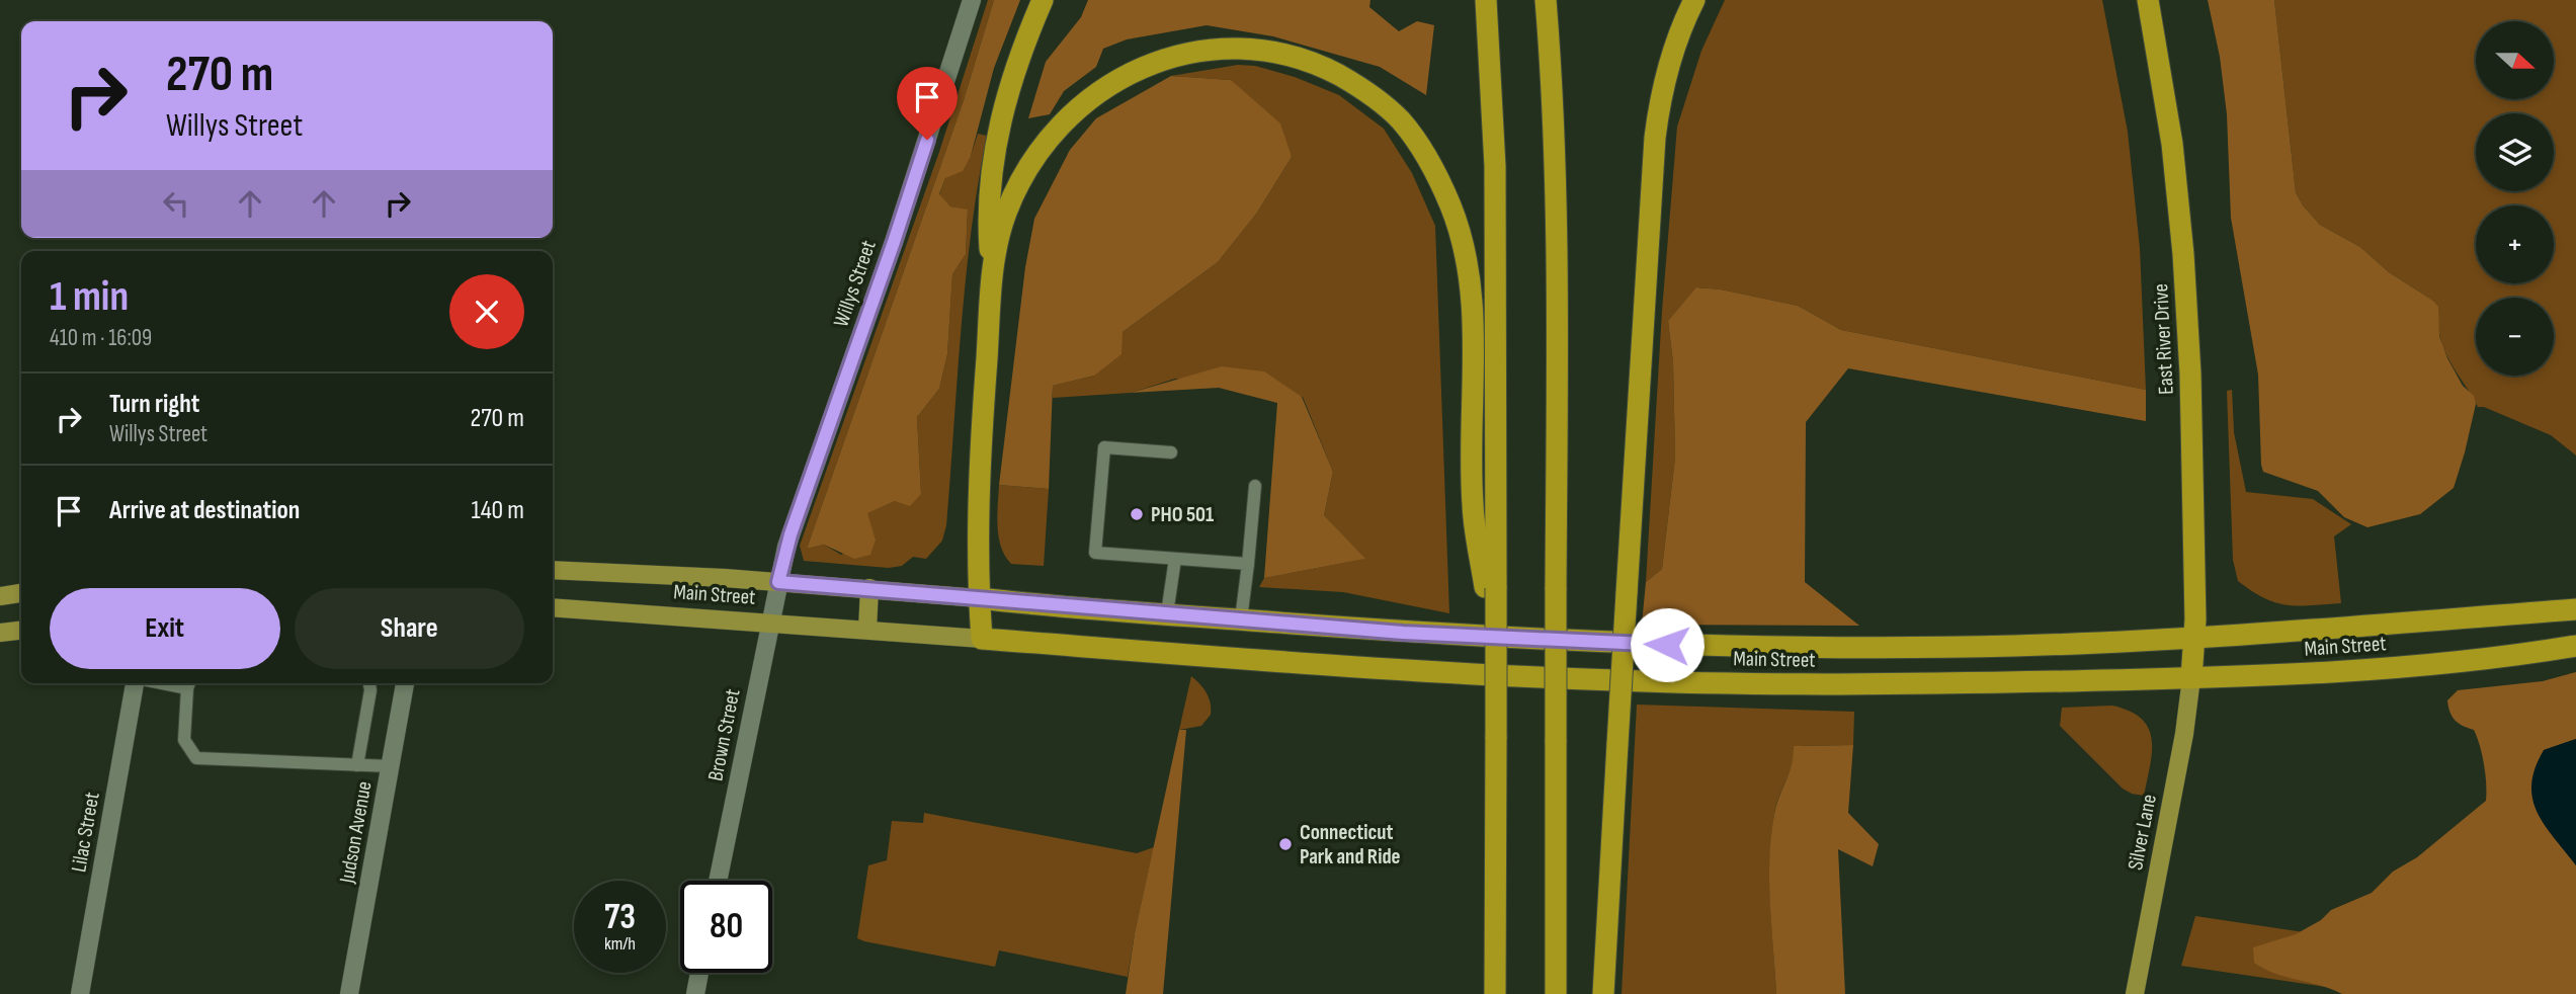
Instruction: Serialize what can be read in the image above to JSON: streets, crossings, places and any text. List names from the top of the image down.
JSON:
{
  "streets": {
    "highway": ["East River Drive", "Main Street"],
    "main road": ["Silver Lane"],
    "street": [
      "Willys Street",
      "Brown Street",
      "Lilac Street",
      "Judson Avenue"
    ]
  },
  "crossings": [
    ["Willys Street", "Main Street"],
    ["Willys Street", "Brown Street"],
    ["East River Drive", "Main Street"],
    ["East River Drive", "Silver Lane"],
    ["Main Street", "Brown Street"],
    ["Main Street", "Silver Lane"]
  ],
  "places": ["PHO 501", "Connecticut Park and Ride"],
  "north": "right",
  "page": {
    "map_buttons": ["+", "−"],
    "turn": ["270 m", "Willys Street"],
    "heading": ["1 min", "410 m · 16:09"],
    "list": [
      {
        "name": "Turn right",
        "note": "Willys Street",
        "value": "270 m"
      },
      {
        "name": "Arrive at destination",
        "value": "140 m"
      }
    ],
    "buttons": ["Exit", "Share"],
    "speed": "73 km/h",
    "limit": "80"
  }
}
